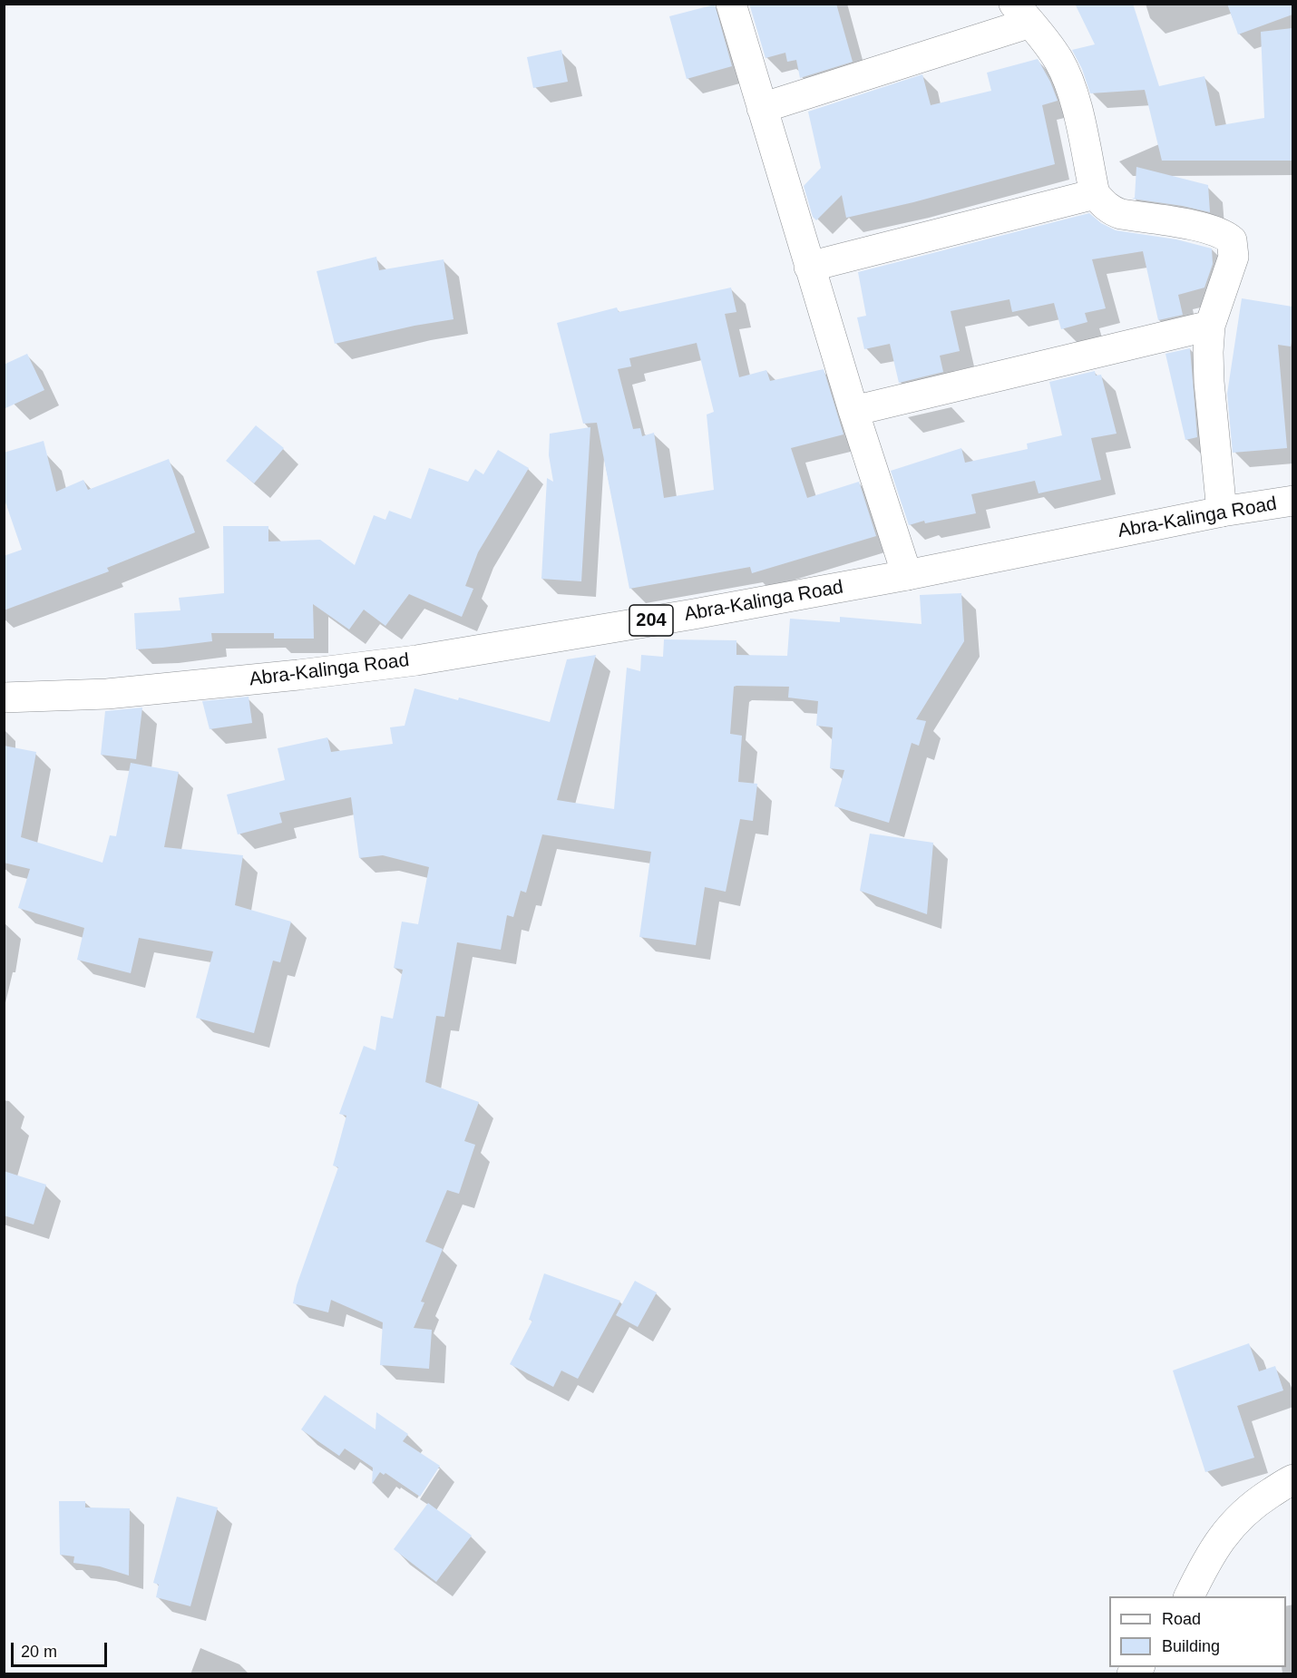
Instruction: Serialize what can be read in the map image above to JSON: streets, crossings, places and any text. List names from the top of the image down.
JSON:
{
  "streets": {
    "street": ["Abra-Kalinga Road", "204"]
  },
  "legend": ["Road", "Building"],
  "scale_bar": "20 m"
}
